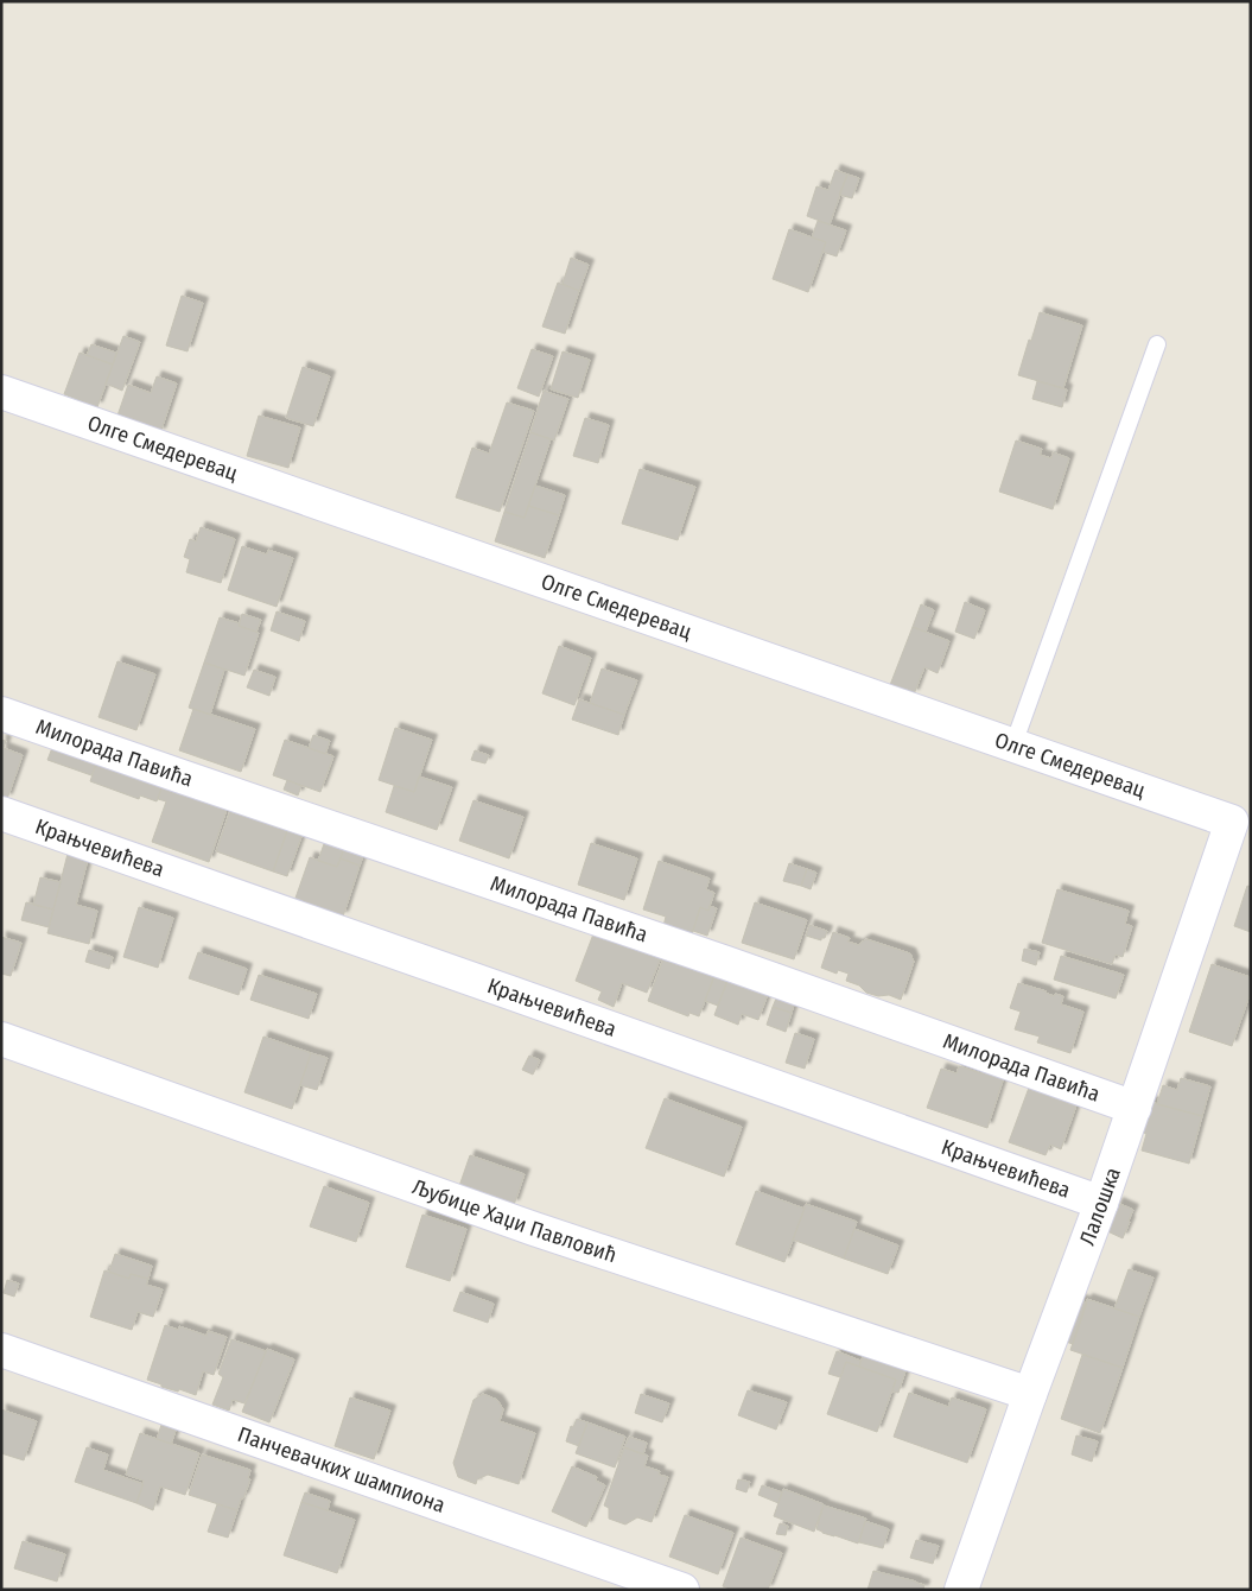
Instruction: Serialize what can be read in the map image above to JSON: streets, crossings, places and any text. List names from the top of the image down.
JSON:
{
  "streets": {
    "street": [
      "Олге Смедеревац",
      "Милорада Павића",
      "Крањчевићева",
      "Лалошка",
      "Љубице Хаџи Павловић",
      "Панчевачких шампиона"
    ]
  },
  "crossings": [
    ["Олге Смедеревац", "Лалошка"],
    ["Милорада Павића", "Лалошка"],
    ["Крањчевићева", "Лалошка"],
    ["Лалошка", "Љубице Хаџи Павловић"]
  ]
}
